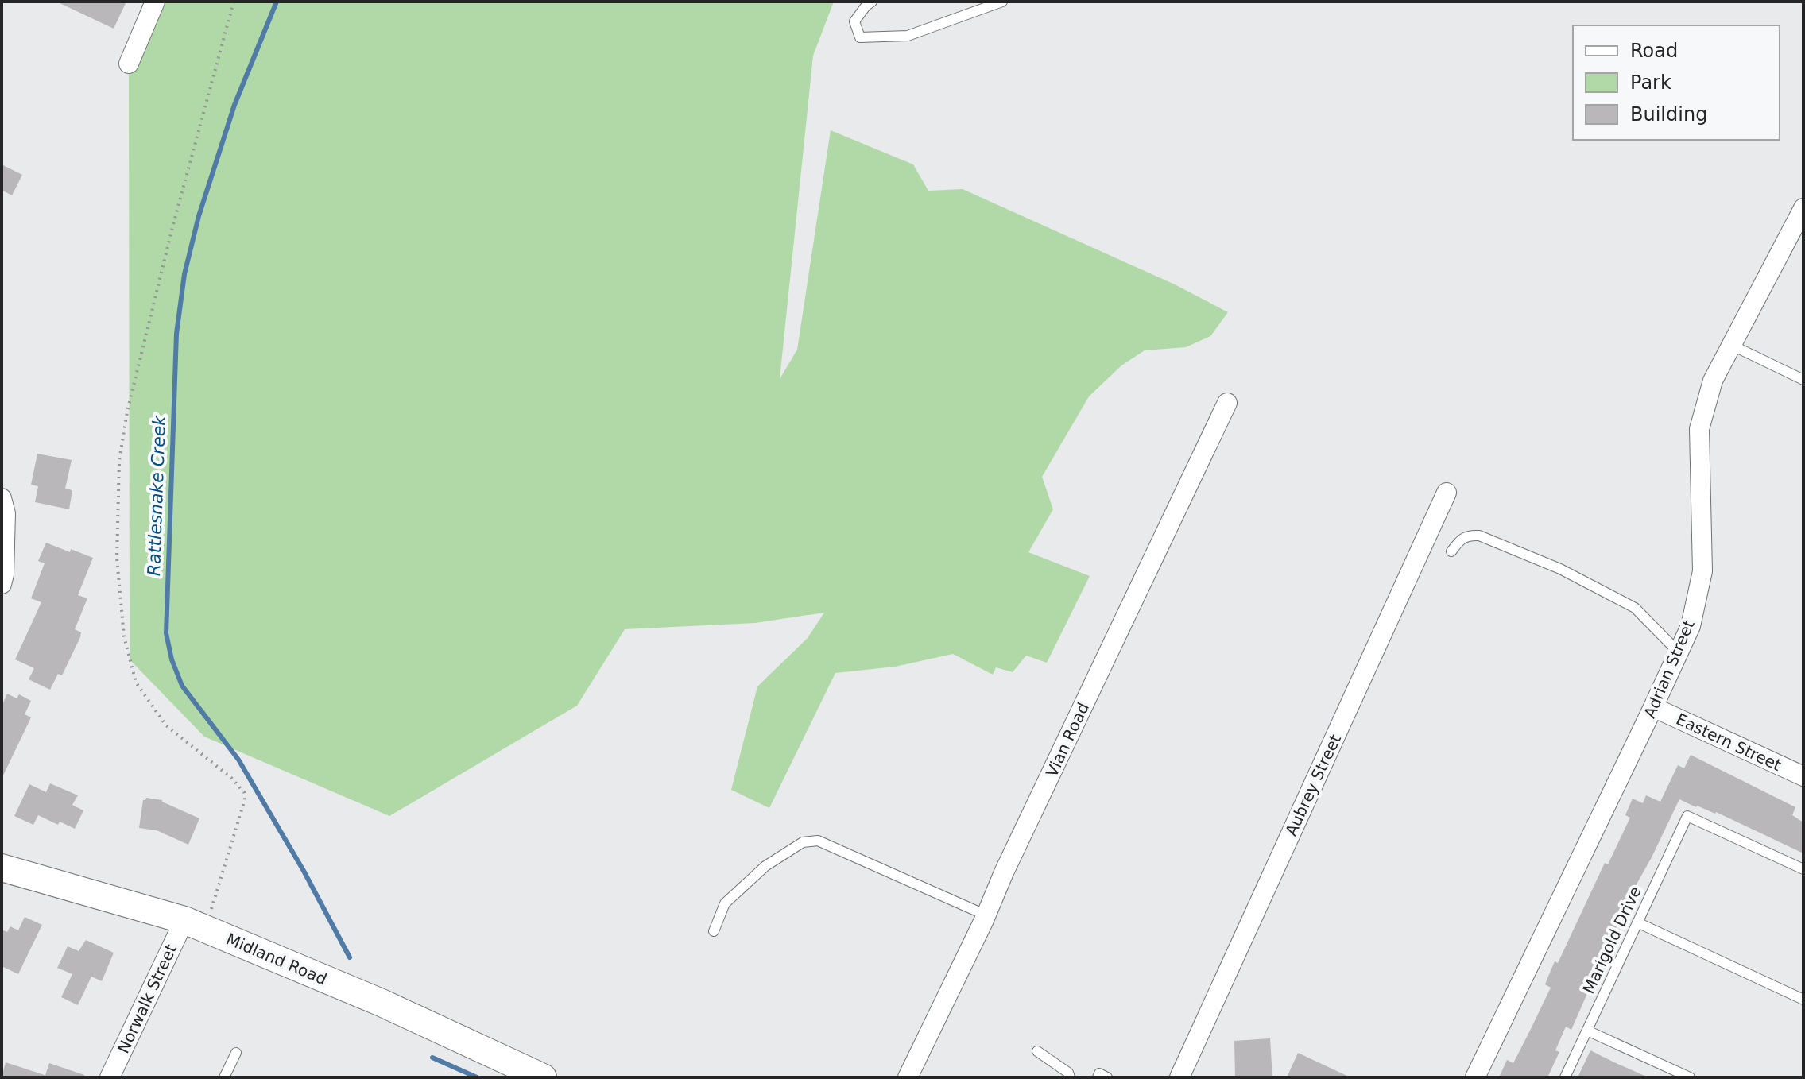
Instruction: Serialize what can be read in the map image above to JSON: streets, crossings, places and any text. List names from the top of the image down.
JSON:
{
  "streets": {
    "main road": ["Midland Road"],
    "street": [
      "Adrian Street",
      "Vian Road",
      "Eastern Street",
      "Aubrey Street",
      "Norwalk Street"
    ],
    "lane": ["Marigold Drive"]
  },
  "crossings": [
    ["Adrian Street", "Eastern Street"],
    ["Midland Road", "Norwalk Street"]
  ],
  "water": ["Rattlesnake Creek"],
  "legend": ["Road", "Park", "Building"]
}
